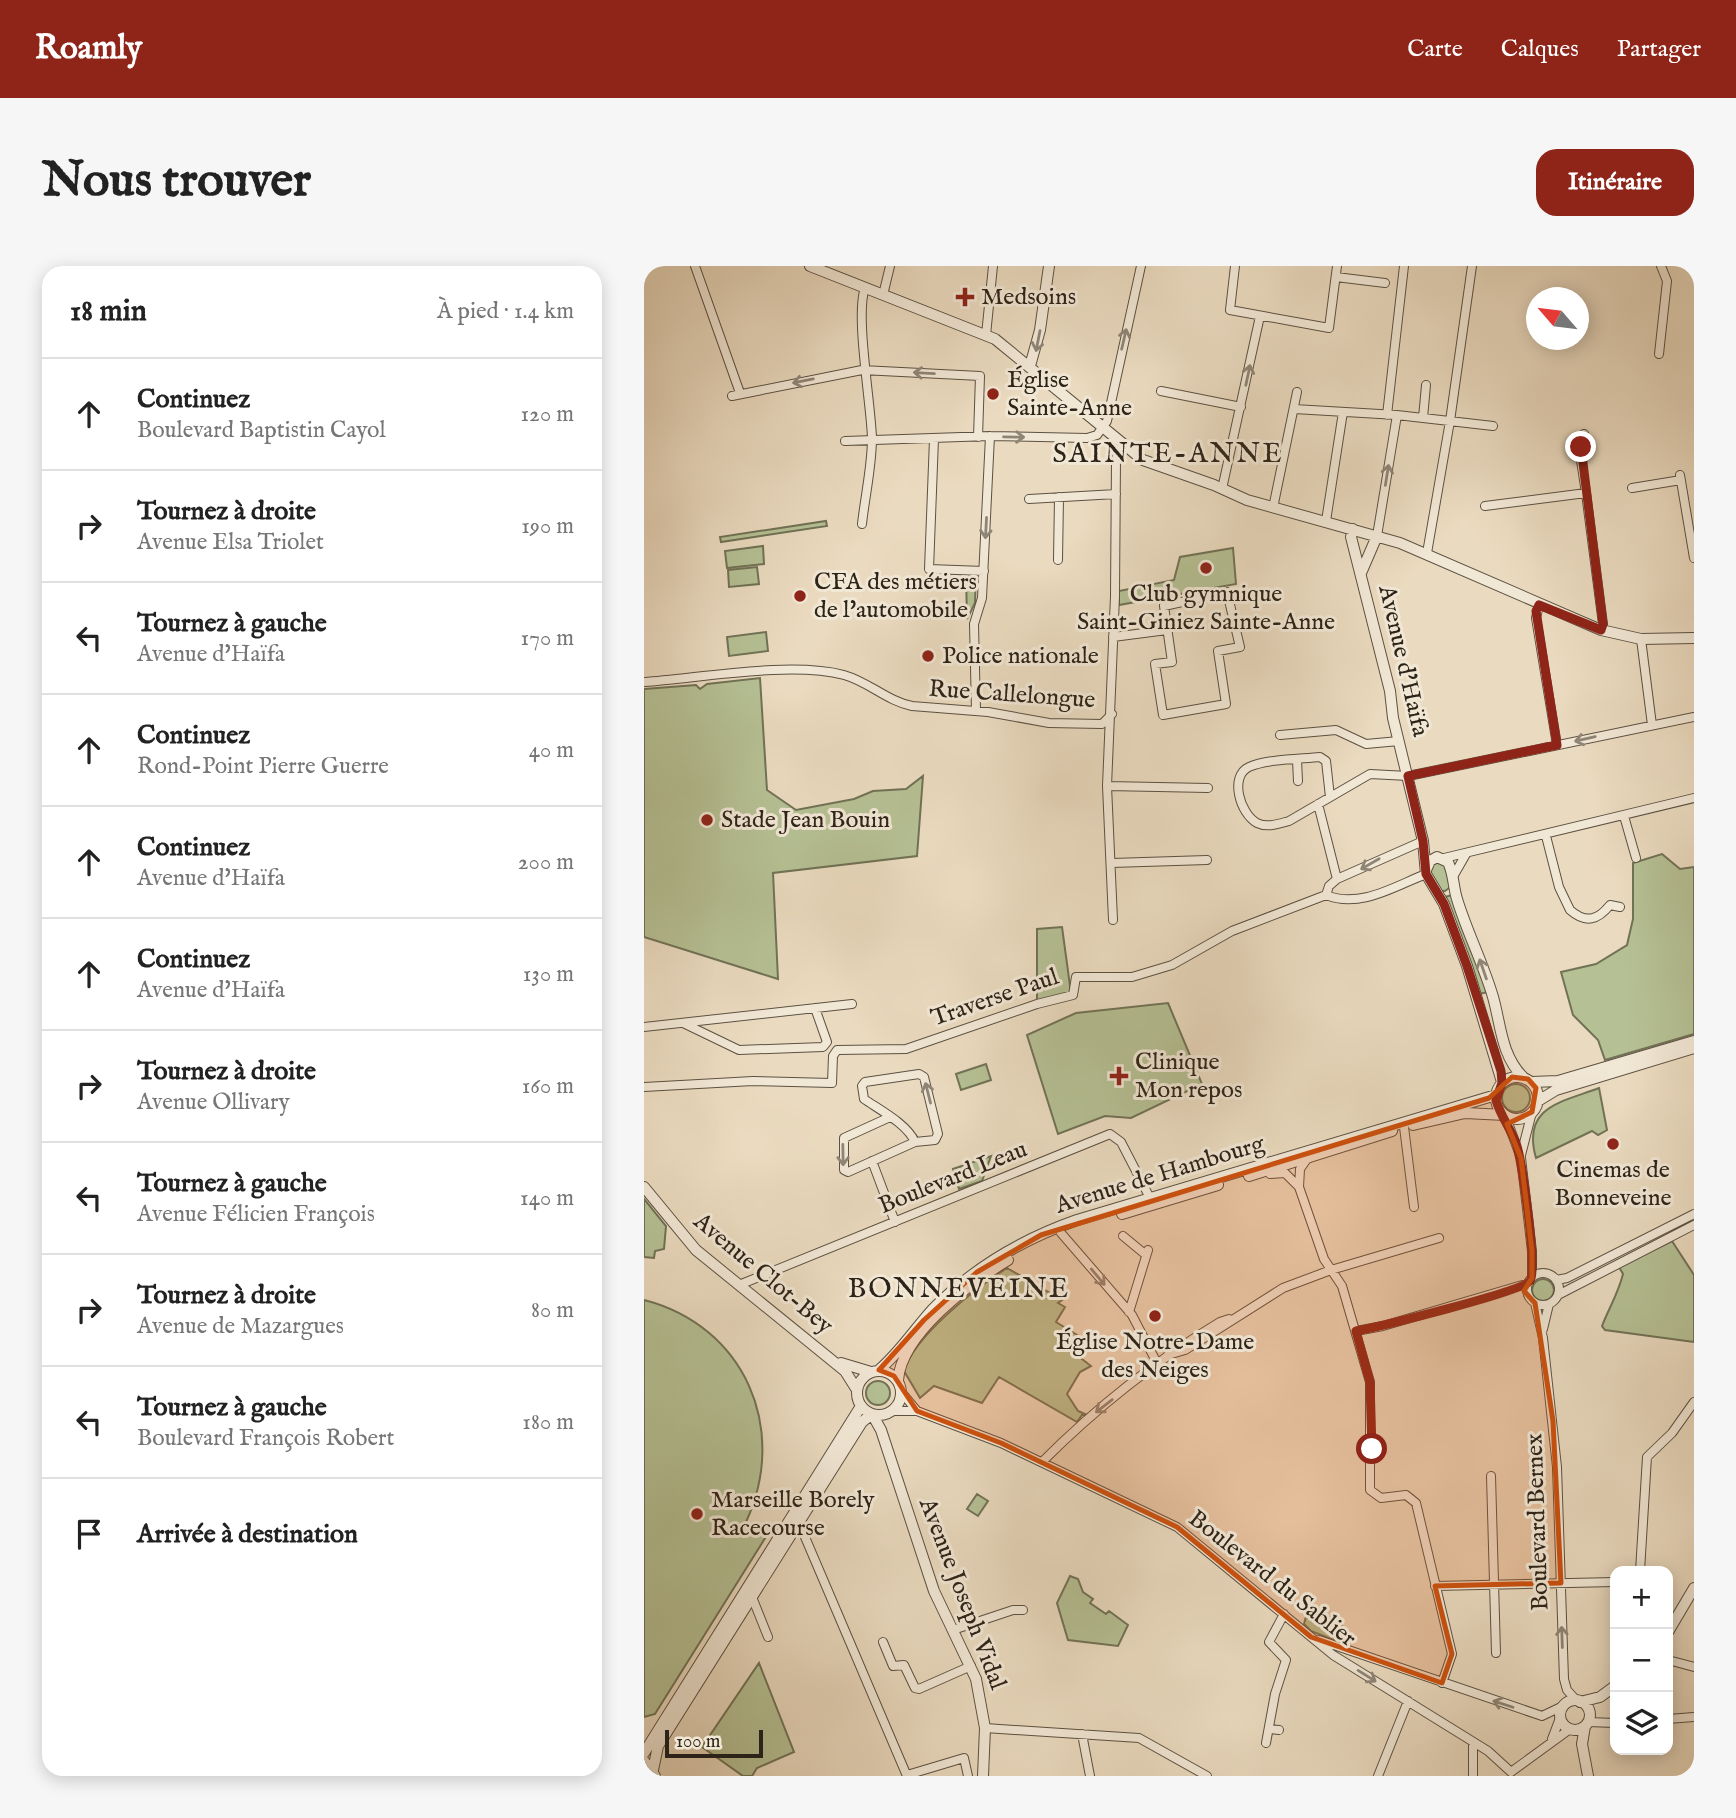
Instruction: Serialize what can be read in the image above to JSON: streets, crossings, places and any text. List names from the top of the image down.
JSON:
{
  "streets": {
    "street": [
      "Avenue d'Haïfa",
      "Rue Callelongue",
      "Traverse Paul",
      "Avenue de Hambourg",
      "Boulevard Leau",
      "Avenue Clot-Bey",
      "Boulevard Bernex",
      "Boulevard du Sablier",
      "Avenue Joseph Vidal"
    ]
  },
  "crossings": [
    ["Avenue de Hambourg", "Boulevard Leau"],
    ["Avenue de Hambourg", "Avenue Clot-Bey"],
    ["Avenue de Hambourg", "Boulevard du Sablier"],
    ["Avenue de Hambourg", "Avenue Joseph Vidal"],
    ["Boulevard Leau", "Avenue Clot-Bey"],
    ["Avenue Clot-Bey", "Boulevard du Sablier"],
    ["Avenue Clot-Bey", "Avenue Joseph Vidal"],
    ["Boulevard du Sablier", "Avenue Joseph Vidal"]
  ],
  "districts": ["SAINTE-ANNE", "BONNEVEINE"],
  "places": {
    "health": ["Medsoins", "Clinique Mon repos"],
    "other": [
      "Église Sainte-Anne",
      "Club gymnique Saint-Giniez Sainte-Anne",
      "CFA des métiers de l'automobile",
      "Police nationale",
      "Stade Jean Bouin",
      "Cinemas de Bonneveine",
      "Église Notre-Dame des Neiges",
      "Marseille Borely Racecourse"
    ]
  },
  "scale_bar": "100 m",
  "north": "top left",
  "page": {
    "header": "Roamly",
    "nav": ["Carte", "Calques", "Partager"],
    "buttons": "Itinéraire",
    "title": "Nous trouver",
    "heading": ["18 min", "À pied · 1.4 km"],
    "list": [
      ["Continuez", "Boulevard Baptistin Cayol", "120 m"],
      ["Tournez à droite", "Avenue Elsa Triolet", "190 m"],
      ["Tournez à gauche", "Avenue d'Haïfa", "170 m"],
      ["Continuez", "Rond-Point Pierre Guerre", "40 m"],
      ["Continuez", "Avenue d'Haïfa", "200 m"],
      ["Continuez", "Avenue d'Haïfa", "130 m"],
      ["Tournez à droite", "Avenue Ollivary", "160 m"],
      ["Tournez à gauche", "Avenue Félicien François", "140 m"],
      ["Tournez à droite", "Avenue de Mazargues", "80 m"],
      ["Tournez à gauche", "Boulevard François Robert", "180 m"],
      "Arrivée à destination"
    ],
    "map_buttons": ["+", "−"],
    "scale": "100 m"
  }
}
